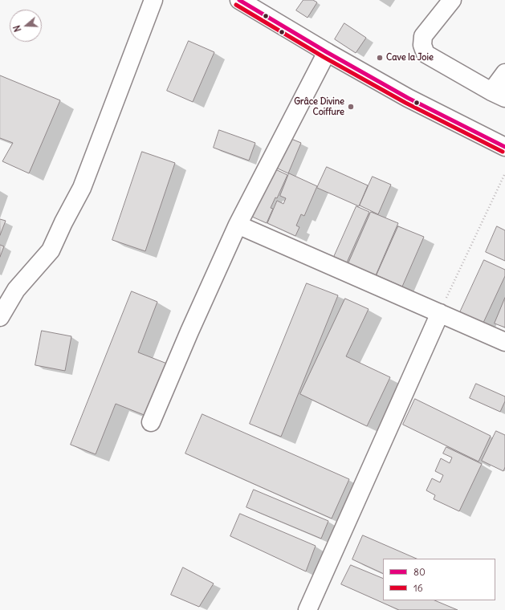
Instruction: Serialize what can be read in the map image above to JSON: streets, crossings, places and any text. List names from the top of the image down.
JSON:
{
  "places": ["Cave la Joie", "Grâce Divine Coiffure"],
  "lines": ["transit line 80", "transit line 16"],
  "legend": ["80", "16"],
  "north": "left"
}
